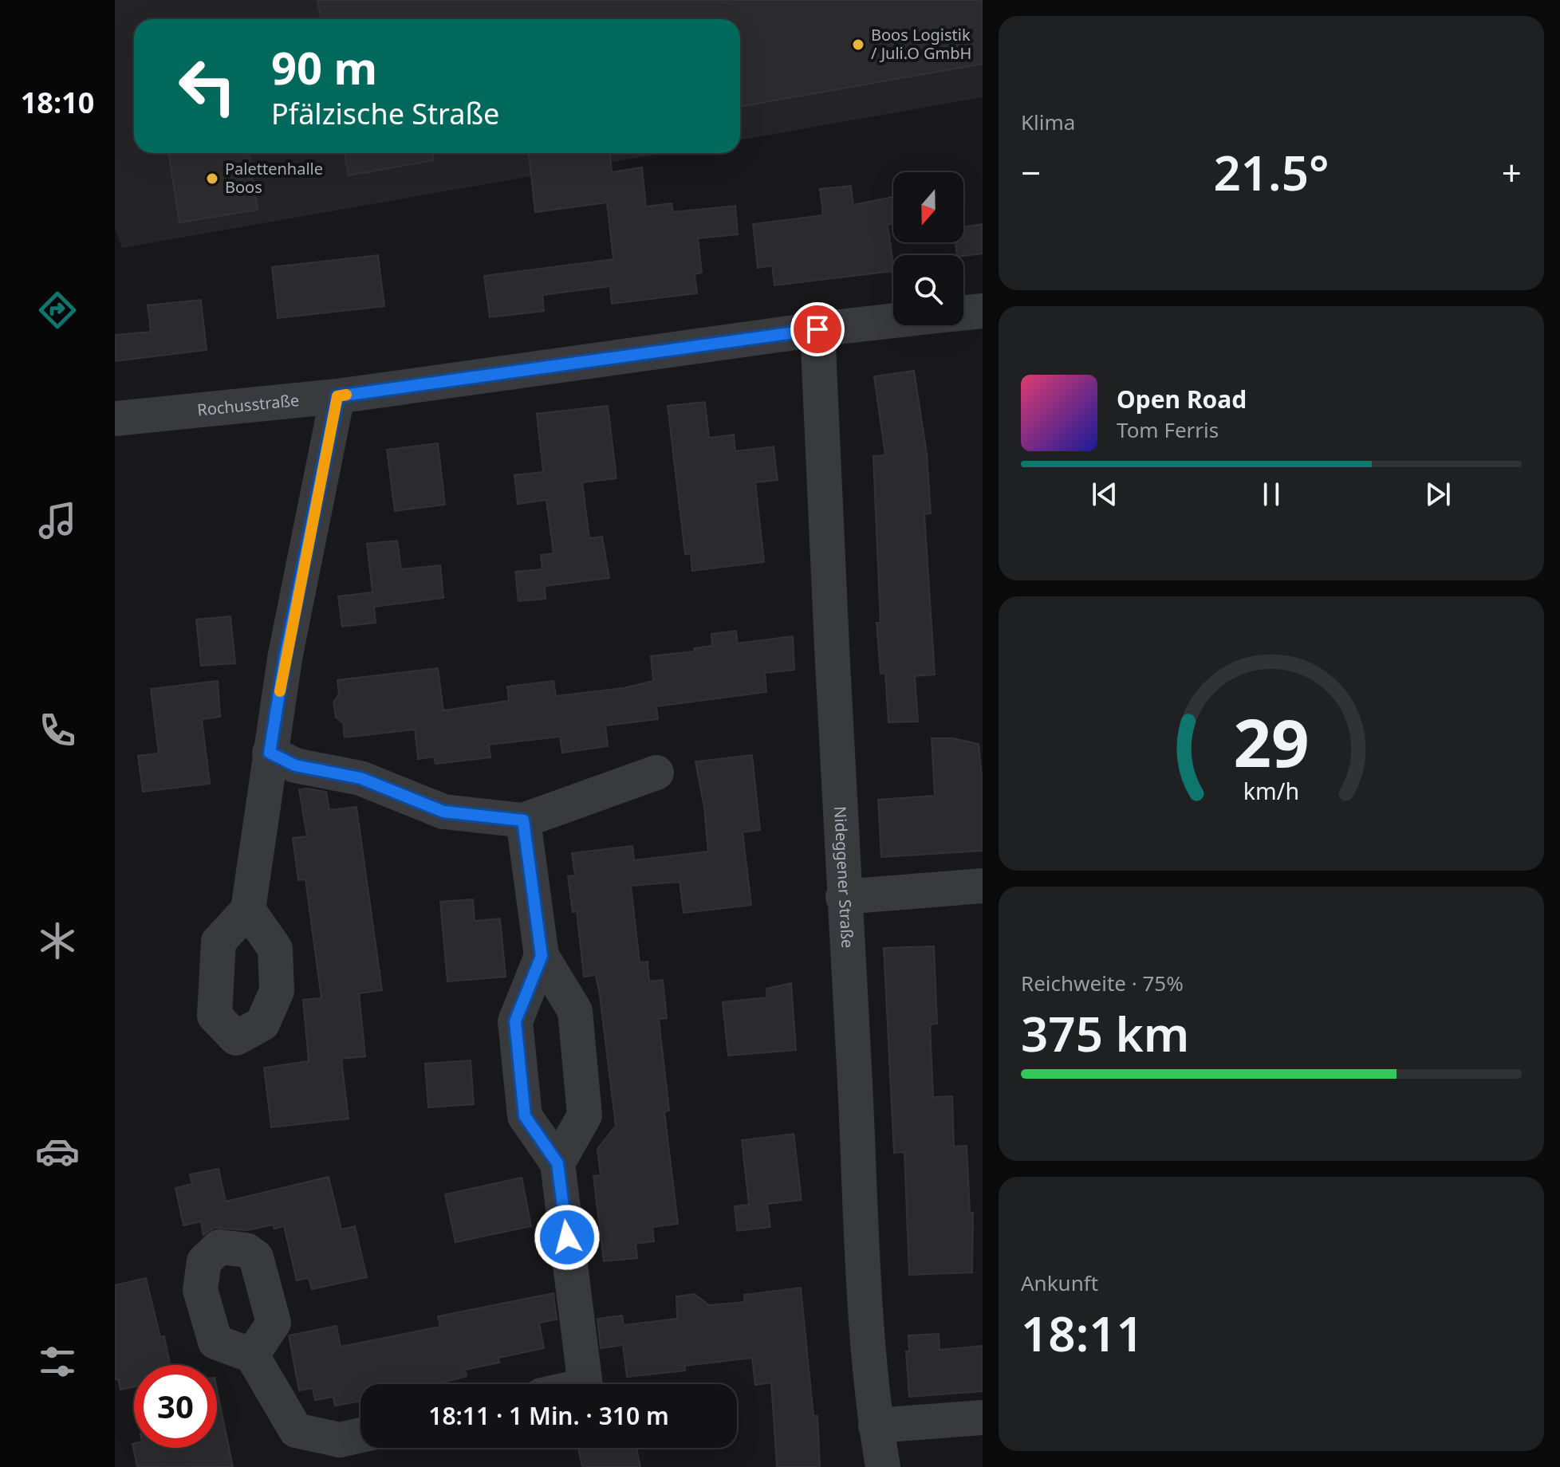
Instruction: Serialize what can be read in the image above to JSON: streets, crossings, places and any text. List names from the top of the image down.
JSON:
{
  "streets": {
    "street": ["Rochusstraße", "Nideggener Straße"]
  },
  "crossings": [
    ["Rochusstraße", "Nideggener Straße"]
  ],
  "places": ["Boos Logistik / Juli.O GmbH", "Palettenhalle Boos"],
  "north": "bottom",
  "page": {
    "tabs": "18:10",
    "tile": [
      "Klima",
      ["Reichweite · 75%", "375 km"],
      ["Ankunft", "18:11"]
    ],
    "turn": ["90 m", "Pfälzische Straße"],
    "heat": ["−", "21.5°", "+"],
    "song": ["Open Road", "Tom Ferris"],
    "limit": "30",
    "trip": "18:11 · 1 Min. · 310 m",
    "gauge": ["29", "km/h"]
  }
}
